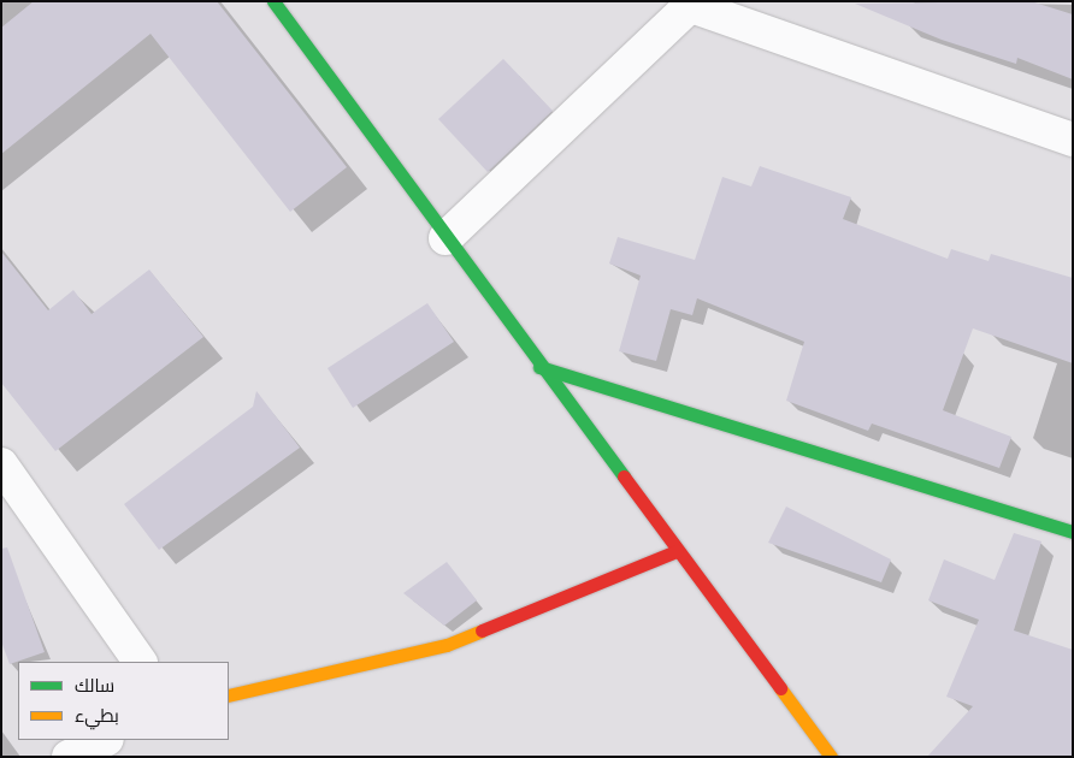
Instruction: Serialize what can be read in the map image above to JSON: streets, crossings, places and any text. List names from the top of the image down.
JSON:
{
  "legend": ["سالك", "بطيء"]
}
